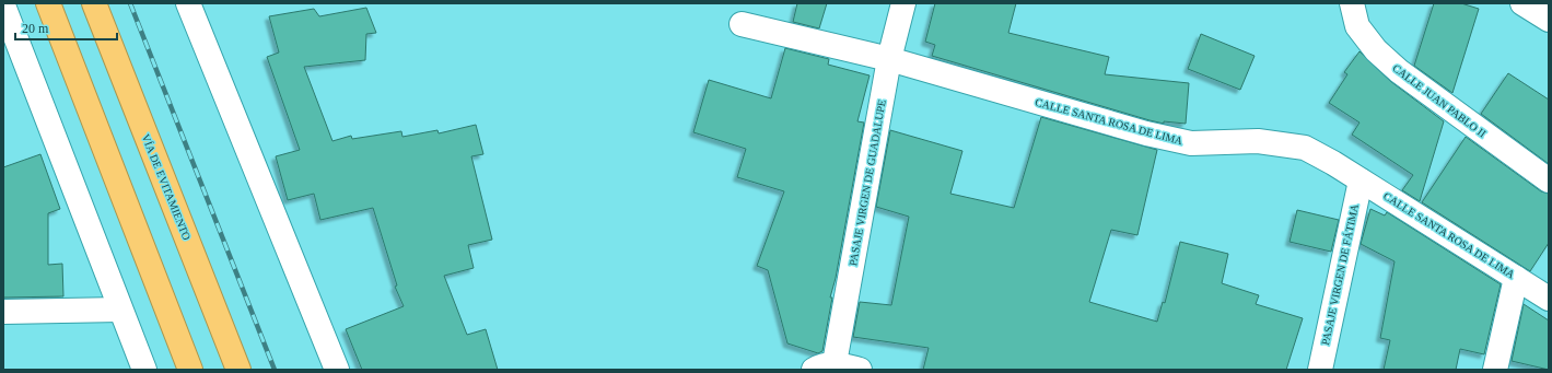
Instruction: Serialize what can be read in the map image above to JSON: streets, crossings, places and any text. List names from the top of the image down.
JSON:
{
  "streets": {
    "highway": ["VÍA DE EVITAMIENTO"],
    "street": [
      "CALLE JUAN PABLO II",
      "CALLE SANTA ROSA DE LIMA",
      "PASAJE VIRGEN DE GUADALUPE",
      "PASAJE VIRGEN DE FÁTIMA"
    ]
  },
  "crossings": [
    ["CALLE SANTA ROSA DE LIMA", "PASAJE VIRGEN DE GUADALUPE"],
    ["CALLE SANTA ROSA DE LIMA", "PASAJE VIRGEN DE FÁTIMA"]
  ],
  "scale_bar": "20 m"
}
